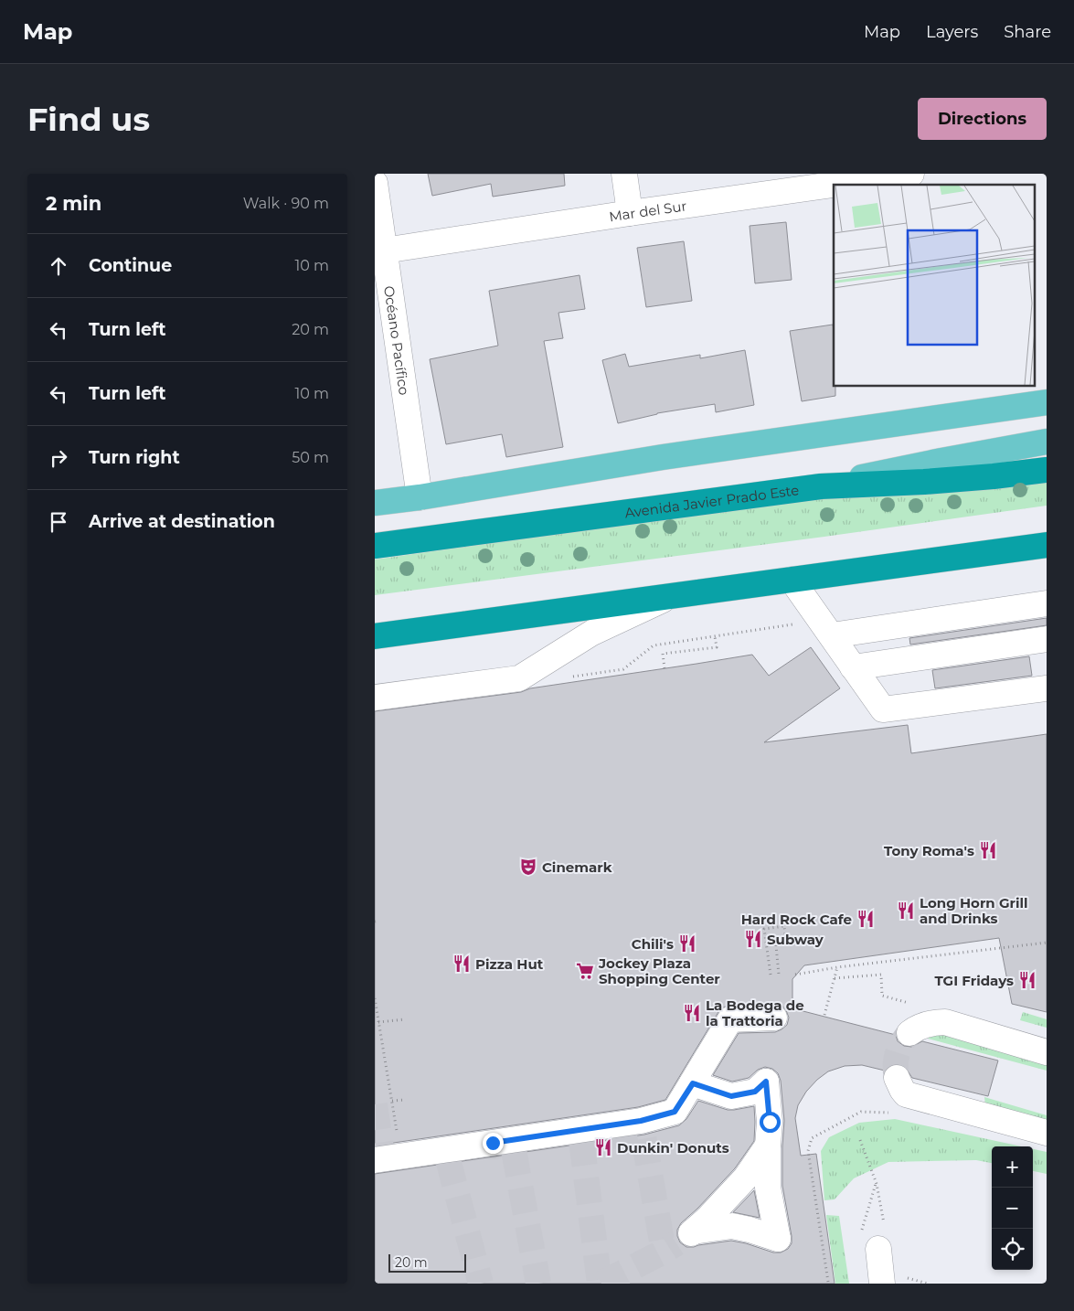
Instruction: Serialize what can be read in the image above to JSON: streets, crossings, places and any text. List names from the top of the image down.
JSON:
{
  "streets": {
    "highway": ["Avenida Javier Prado Este"],
    "street": ["Mar del Sur", "Océano Pacífico"]
  },
  "crossings": [
    ["Mar del Sur", "Océano Pacífico"]
  ],
  "places": {
    "restaurant": [
      "Tony Roma's",
      "Long Horn Grill and Drinks",
      "Hard Rock Cafe",
      "Subway",
      "Chili's",
      "Pizza Hut",
      "TGI Fridays",
      "La Bodega de la Trattoria",
      "Dunkin' Donuts"
    ],
    "theatre": ["Cinemark"],
    "supermarket": ["Jockey Plaza Shopping Center"]
  },
  "scale_bar": "20 m",
  "page": {
    "header": "Map",
    "nav": ["Map", "Layers", "Share"],
    "buttons": "Directions",
    "title": "Find us",
    "heading": ["2 min", "Walk · 90 m"],
    "list": [
      ["Continue", "10 m"],
      ["Turn left", "20 m"],
      ["Turn left", "10 m"],
      ["Turn right", "50 m"],
      "Arrive at destination"
    ],
    "map_buttons": ["+", "−"],
    "scale": "20 m"
  }
}
